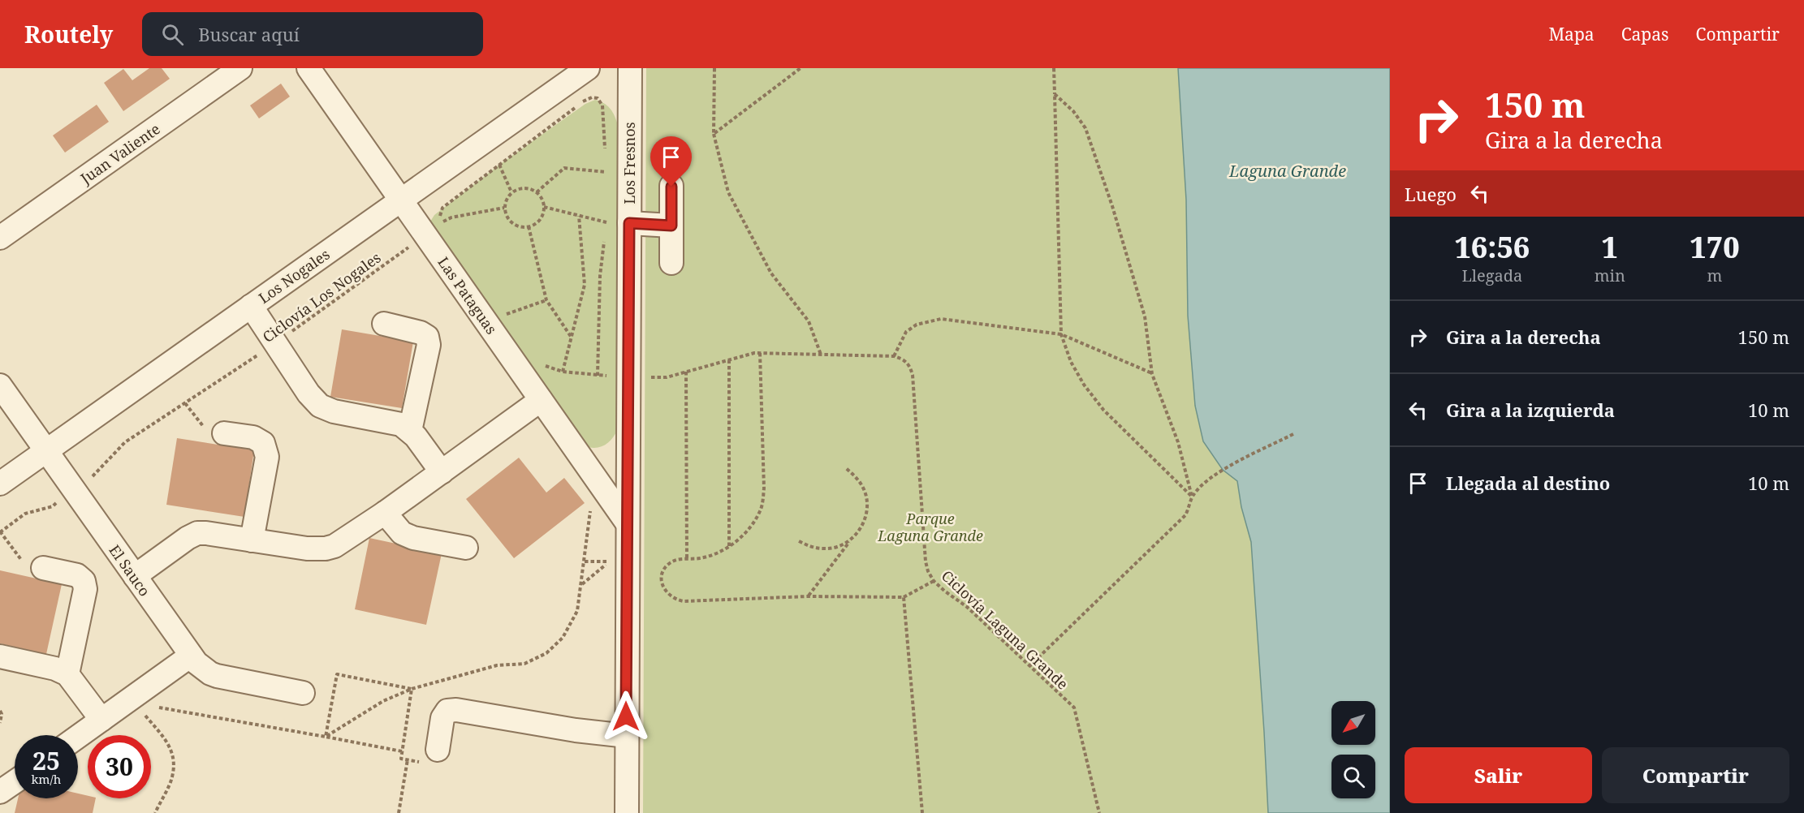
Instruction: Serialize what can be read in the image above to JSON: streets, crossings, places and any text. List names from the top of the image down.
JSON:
{
  "streets": {
    "street": [
      "Juan Valiente",
      "Los Fresnos",
      "Los Nogales",
      "Las Pataguas",
      "El Sauco"
    ],
    "path": ["Ciclovía Los Nogales", "Ciclovía Laguna Grande"]
  },
  "crossings": [
    ["Los Fresnos", "Las Pataguas"],
    ["Los Nogales", "Las Pataguas"],
    ["Los Nogales", "El Sauco"],
    ["Las Pataguas", "Ciclovía Los Nogales"],
    ["Ciclovía Los Nogales", "El Sauco"]
  ],
  "water": ["Laguna Grande"],
  "parks": ["Parque Laguna Grande"],
  "north": "bottom left",
  "page": {
    "header": "Routely",
    "search": "Buscar aquí",
    "nav": ["Mapa", "Capas", "Compartir"],
    "turn": ["150 m", "Gira a la derecha"],
    "then": "Luego",
    "eta": [
      "16:56",
      "Llegada",
      "1",
      "min",
      "170",
      "m"
    ],
    "list": [
      {
        "name": "Gira a la derecha",
        "value": "150 m"
      },
      {
        "name": "Gira a la izquierda",
        "value": "10 m"
      },
      {
        "name": "Llegada al destino",
        "value": "10 m"
      }
    ],
    "speed": "25 km/h",
    "limit": "30",
    "buttons": ["Salir", "Compartir"]
  }
}
